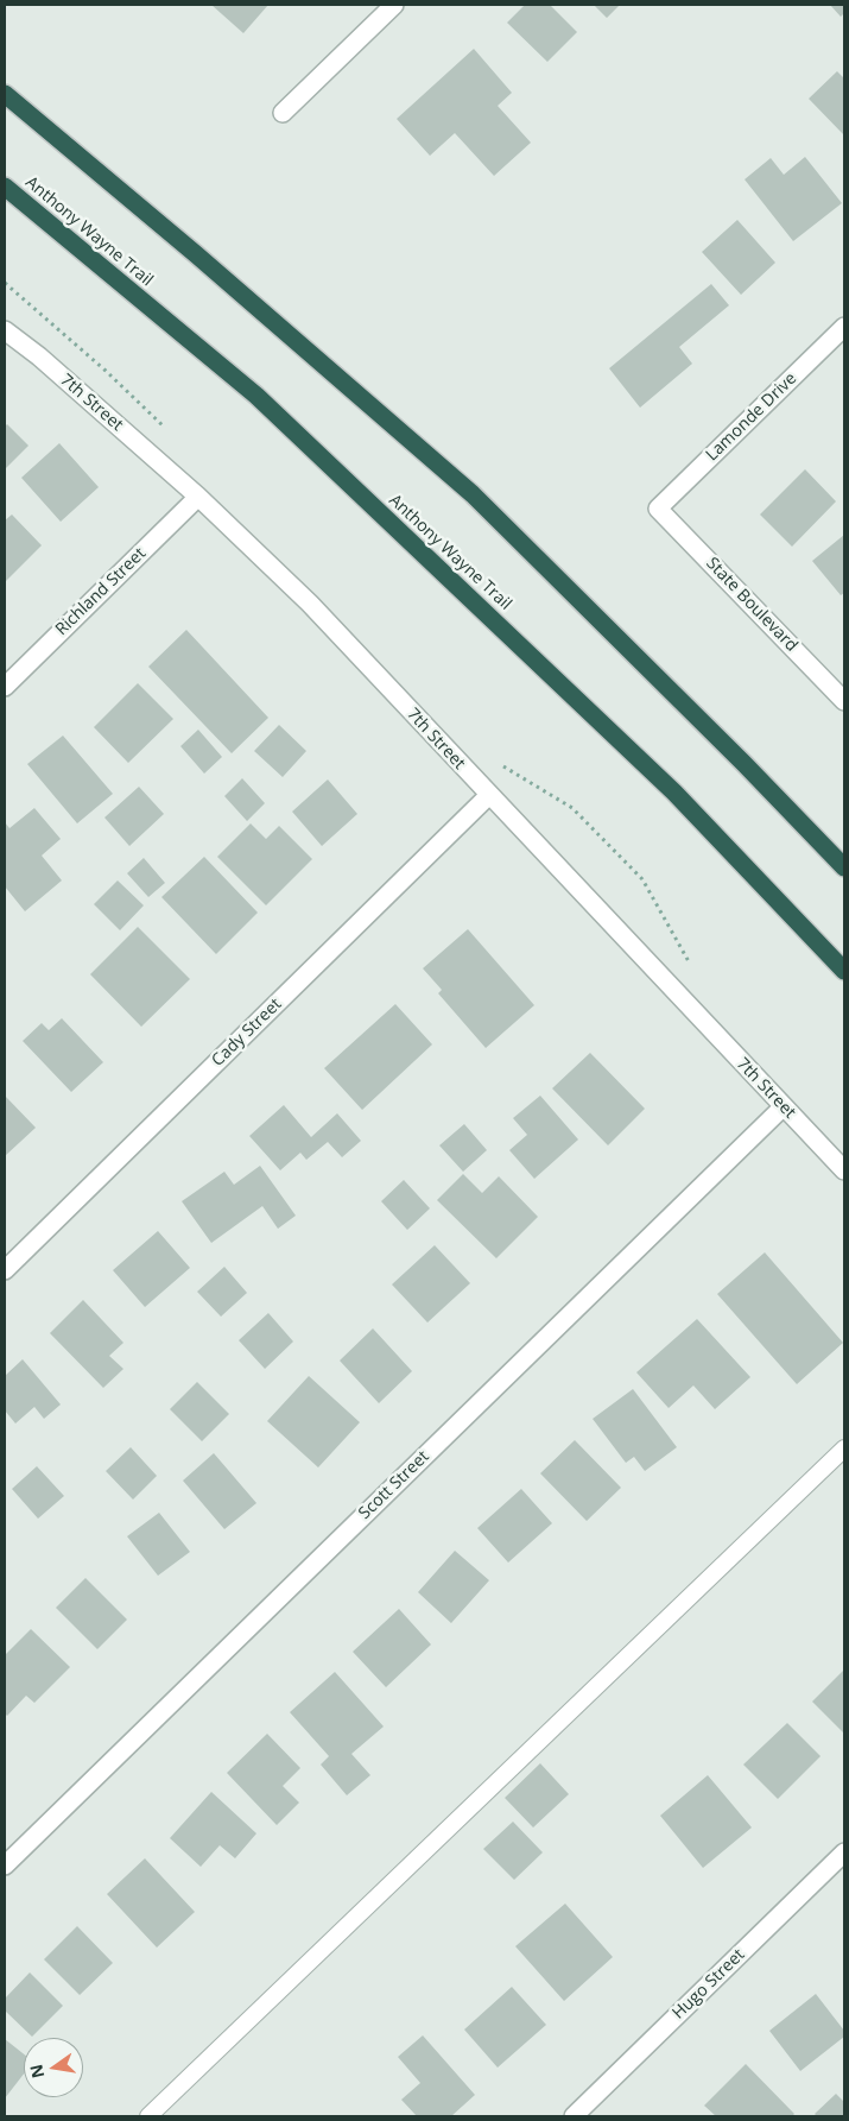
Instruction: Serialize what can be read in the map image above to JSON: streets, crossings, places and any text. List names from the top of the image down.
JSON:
{
  "streets": {
    "highway": ["Anthony Wayne Trail"],
    "street": [
      "7th Street",
      "Lamonde Drive",
      "Richland Street",
      "State Boulevard",
      "Cady Street",
      "Scott Street",
      "Hugo Street"
    ]
  },
  "crossings": [
    ["7th Street", "Richland Street"],
    ["7th Street", "Cady Street"],
    ["7th Street", "Scott Street"],
    ["Lamonde Drive", "State Boulevard"]
  ],
  "north": "left"
}
